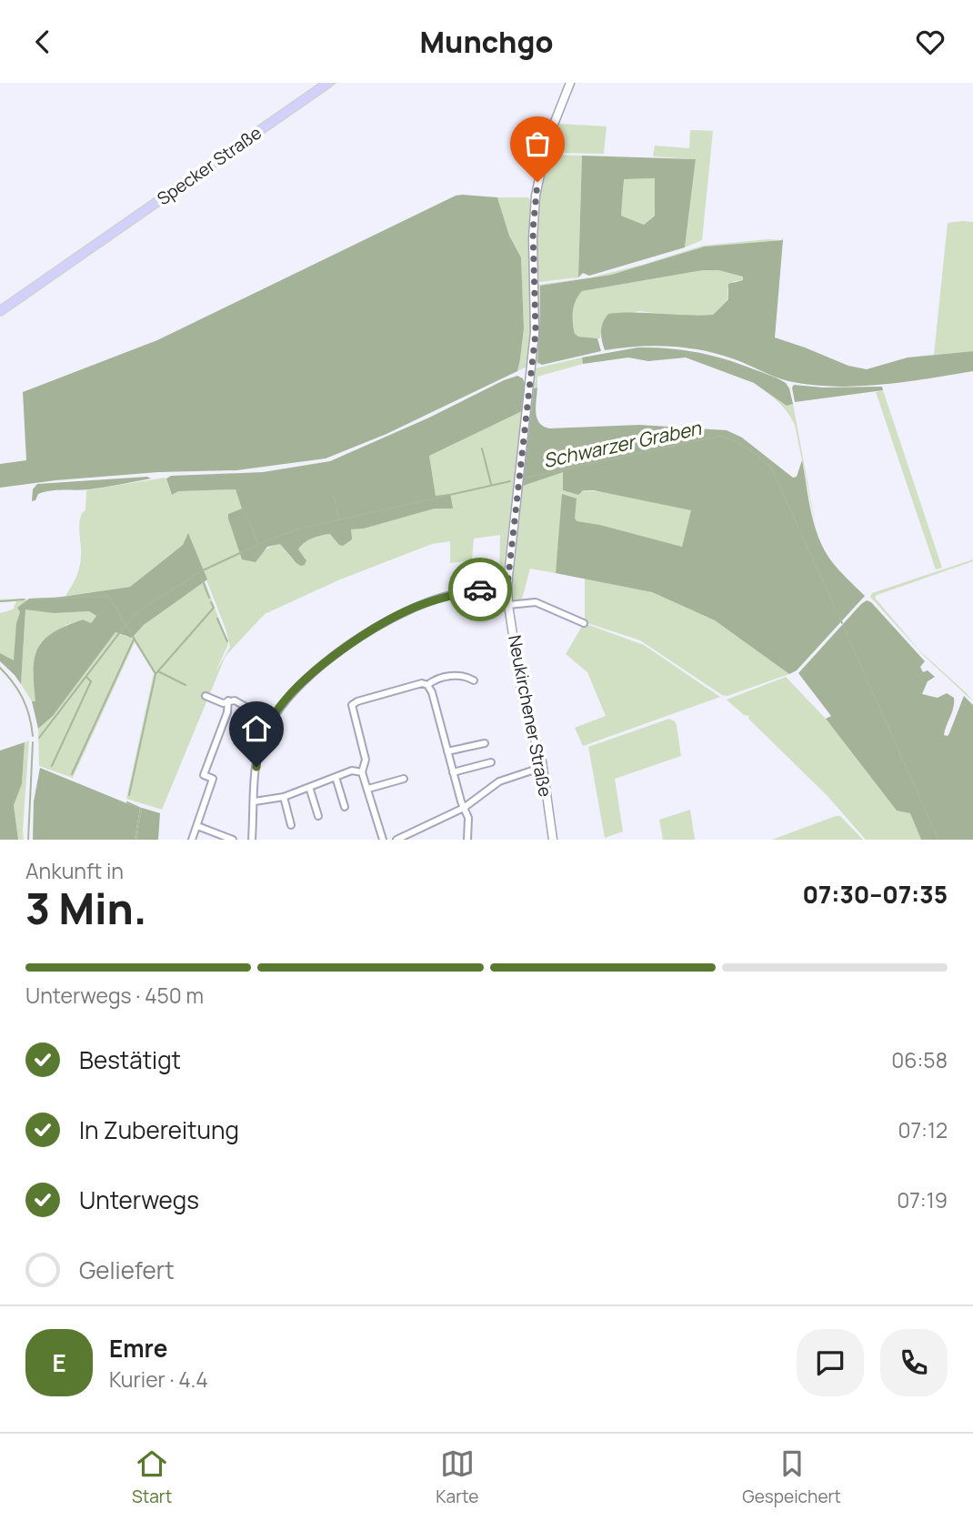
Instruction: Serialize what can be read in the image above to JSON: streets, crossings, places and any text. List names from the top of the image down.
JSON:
{
  "streets": {
    "main road": ["Specker Straße"],
    "street": ["Neukirchener Straße"]
  },
  "water": ["Schwarzer Graben"],
  "page": {
    "header": "Munchgo",
    "heading": ["3 Min.", "Ankunft in", "07:30–07:35"],
    "panel": ["Emre", "Kurier · 4.4"],
    "bar": "Unterwegs · 450 m",
    "list": [
      ["Bestätigt", "06:58"],
      ["In Zubereitung", "07:12"],
      ["Unterwegs", "07:19"],
      "Geliefert"
    ],
    "round": "E",
    "tabs": ["Start", "Karte", "Gespeichert"]
  }
}
